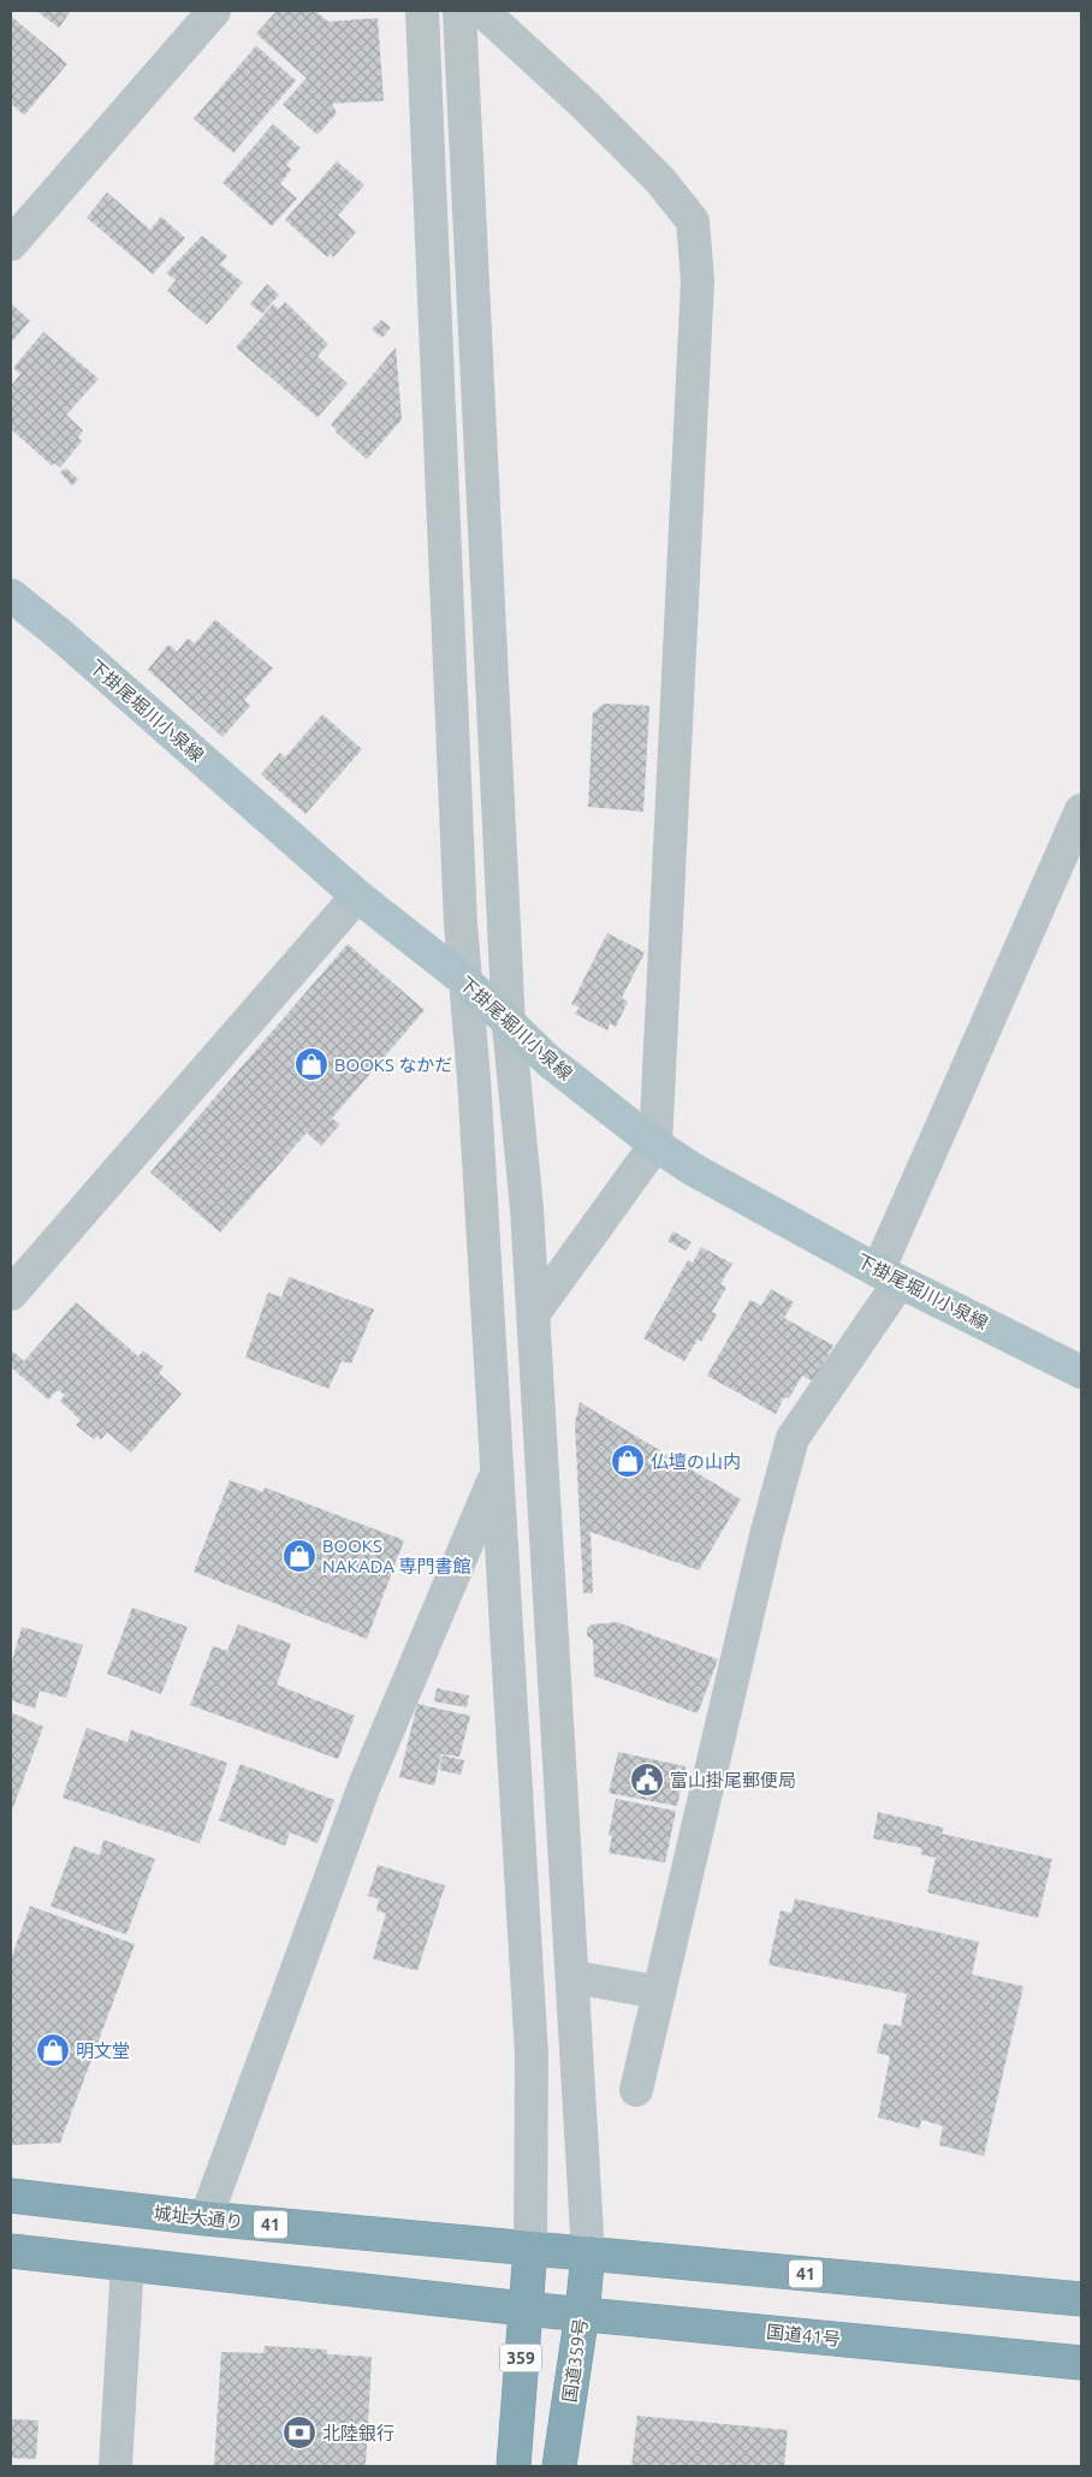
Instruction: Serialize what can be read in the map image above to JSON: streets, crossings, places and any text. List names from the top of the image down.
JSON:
{
  "streets": {
    "highway": [
      "城址大通り",
      "41",
      "国道41号",
      "359",
      "国道359号"
    ],
    "main road": ["下掛尾堀川小泉線"]
  },
  "crossings": [
    ["城址大通り", "41"],
    ["城址大通り", "359"],
    ["41", "359"],
    ["41", "国道359号"],
    ["国道41号", "359"],
    ["国道41号", "国道359号"]
  ],
  "places": {
    "shop": [
      "BOOKS なかだ",
      "仏壇の山内",
      "BOOKS NAKADA 専門書館",
      "明文堂"
    ],
    "public building": ["富山掛尾郵便局"],
    "bank": ["北陸銀行"]
  }
}
